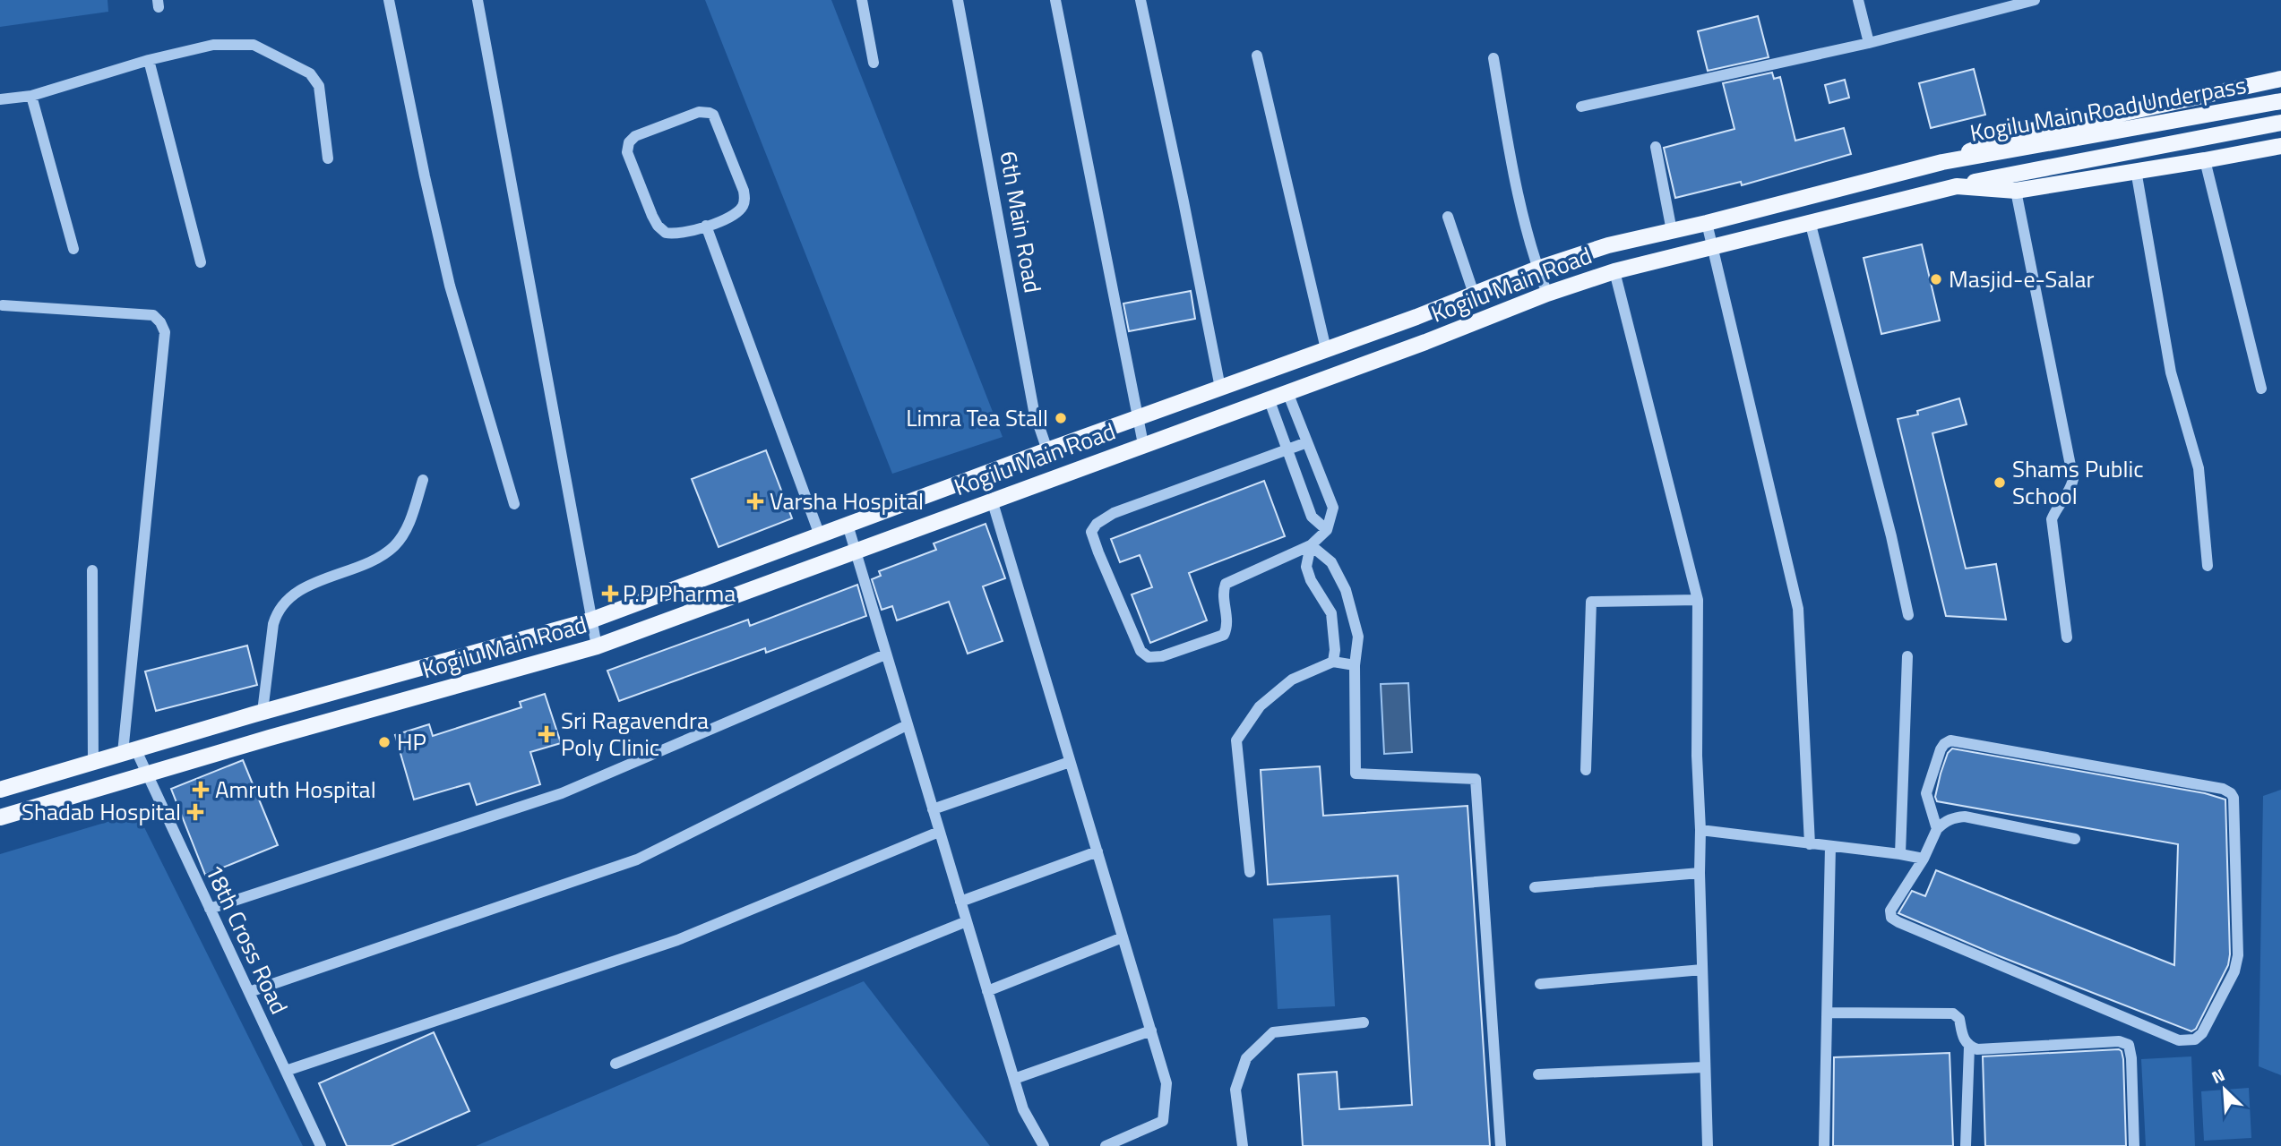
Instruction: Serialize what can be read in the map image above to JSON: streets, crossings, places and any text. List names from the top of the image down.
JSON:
{
  "streets": {
    "main road": ["Kogilu Main Road Underpass", "Kogilu Main Road"],
    "street": ["6th Main Road", "18th Cross Road"]
  },
  "crossings": [
    ["Kogilu Main Road Underpass", "Kogilu Main Road"],
    ["6th Main Road", "Kogilu Main Road"],
    ["Kogilu Main Road", "18th Cross Road"]
  ],
  "places": {
    "other": [
      "Masjid-e-Salar",
      "Limra Tea Stall",
      "Shams Public School",
      "HP"
    ],
    "health": [
      "Varsha Hospital",
      "P.P Pharma",
      "Sri Ragavendra Poly Clinic",
      "Amruth Hospital",
      "Shadab Hospital"
    ]
  },
  "north": "top left"
}
